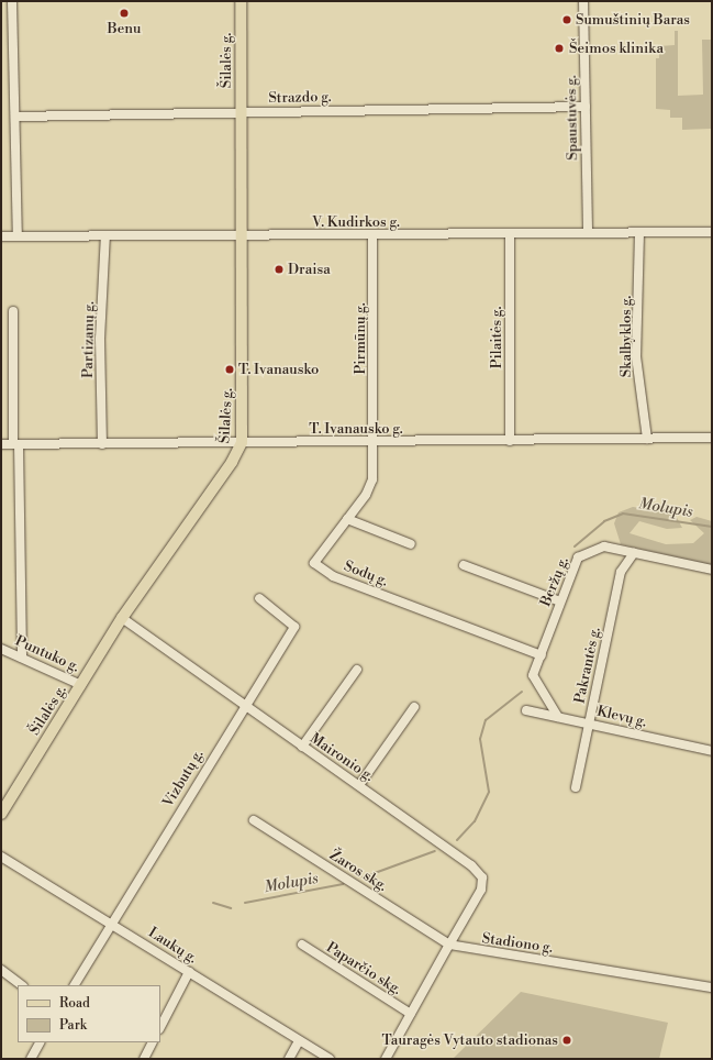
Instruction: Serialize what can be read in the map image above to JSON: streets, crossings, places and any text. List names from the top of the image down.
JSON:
{
  "streets": {
    "main road": ["Šilalės g."],
    "street": [
      "Strazdo g.",
      "Spaustuvės g.",
      "V. Kudirkos g.",
      "Skalbyklos g.",
      "Pilaitės g.",
      "Pirmūnų g.",
      "Partizanų g.",
      "T. Ivanausko g.",
      "Sodų g.",
      "Beržų g.",
      "Puntuko g.",
      "Pakrantės g.",
      "Klevų g.",
      "Maironio g.",
      "Vizbutų g.",
      "Žaros skg.",
      "Stadiono g.",
      "Laukų g.",
      "Paparčio skg."
    ]
  },
  "crossings": [
    ["Šilalės g.", "Strazdo g."],
    ["Šilalės g.", "V. Kudirkos g."],
    ["Šilalės g.", "T. Ivanausko g."],
    ["Šilalės g.", "Puntuko g."],
    ["Šilalės g.", "Maironio g."],
    ["Strazdo g.", "Spaustuvės g."],
    ["Spaustuvės g.", "V. Kudirkos g."],
    ["V. Kudirkos g.", "Skalbyklos g."],
    ["V. Kudirkos g.", "Pilaitės g."],
    ["V. Kudirkos g.", "Pirmūnų g."],
    ["V. Kudirkos g.", "Partizanų g."],
    ["Skalbyklos g.", "T. Ivanausko g."],
    ["Pilaitės g.", "T. Ivanausko g."],
    ["Pirmūnų g.", "T. Ivanausko g."],
    ["Pirmūnų g.", "Sodų g."],
    ["Partizanų g.", "T. Ivanausko g."],
    ["T. Ivanausko g.", "Sodų g."],
    ["Sodų g.", "Beržų g."],
    ["Beržų g.", "Pakrantės g."],
    ["Beržų g.", "Klevų g."],
    ["Pakrantės g.", "Klevų g."],
    ["Maironio g.", "Vizbutų g."],
    ["Maironio g.", "Žaros skg."],
    ["Maironio g.", "Stadiono g."],
    ["Vizbutų g.", "Laukų g."],
    ["Žaros skg.", "Stadiono g."]
  ],
  "water": ["Molupis"],
  "places": [
    "Benu",
    "Sumuštinių Baras",
    "Šeimos klinika",
    "Draisa",
    "T. Ivanausko",
    "Tauragės Vytauto stadionas"
  ],
  "legend": ["Road", "Park"]
}
